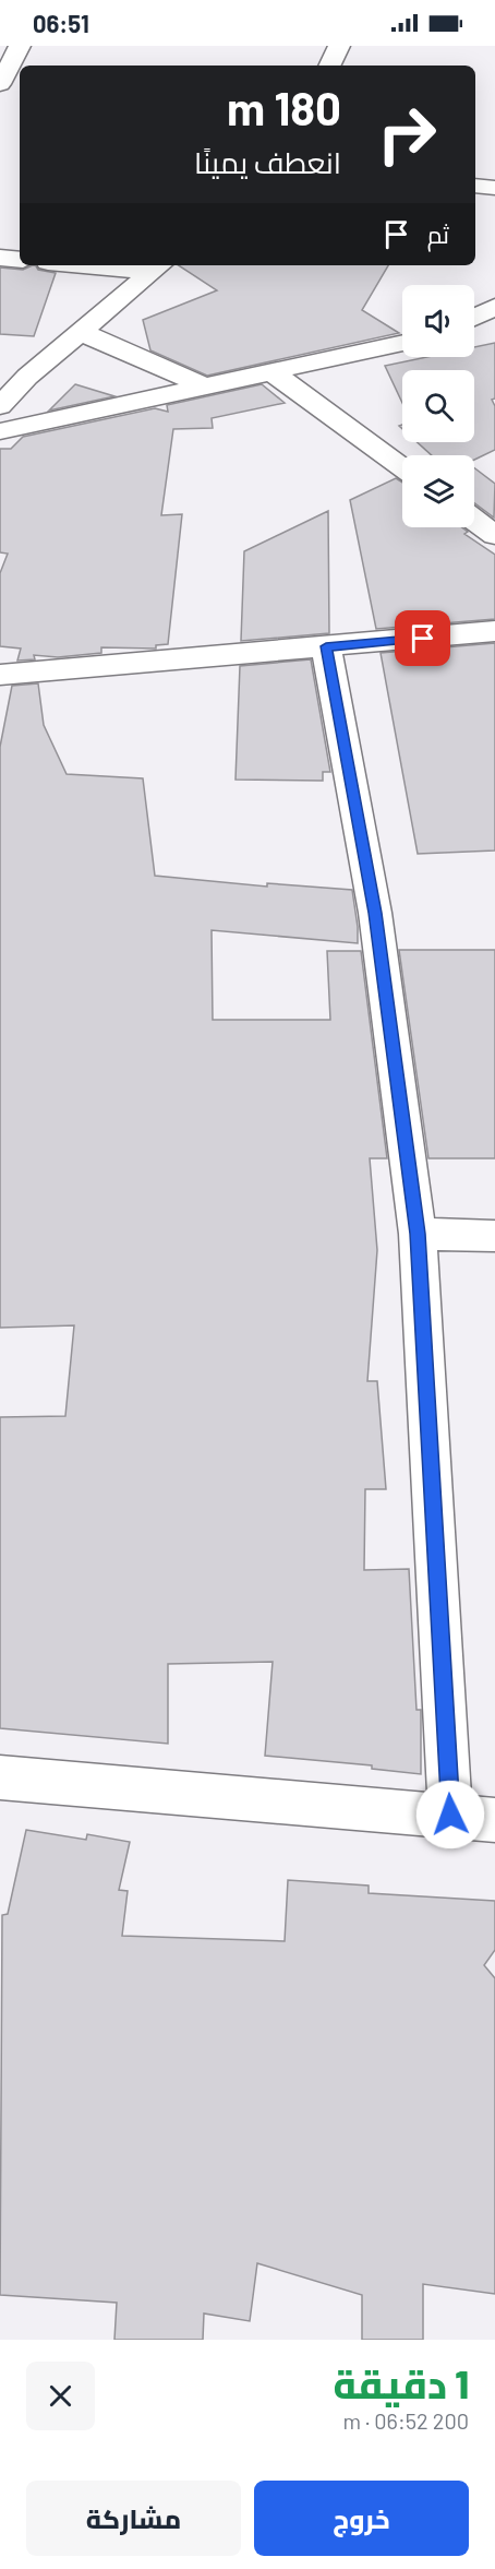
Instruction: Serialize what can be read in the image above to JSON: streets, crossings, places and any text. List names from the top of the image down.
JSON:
{
  "page": {
    "status": "06:51",
    "turn": ["180 m", "انعطف يمينًا"],
    "then": "ثم",
    "heading": ["1 دقيقة", "200 m · 06:52"],
    "buttons": ["خروج", "مشاركة"]
  }
}
